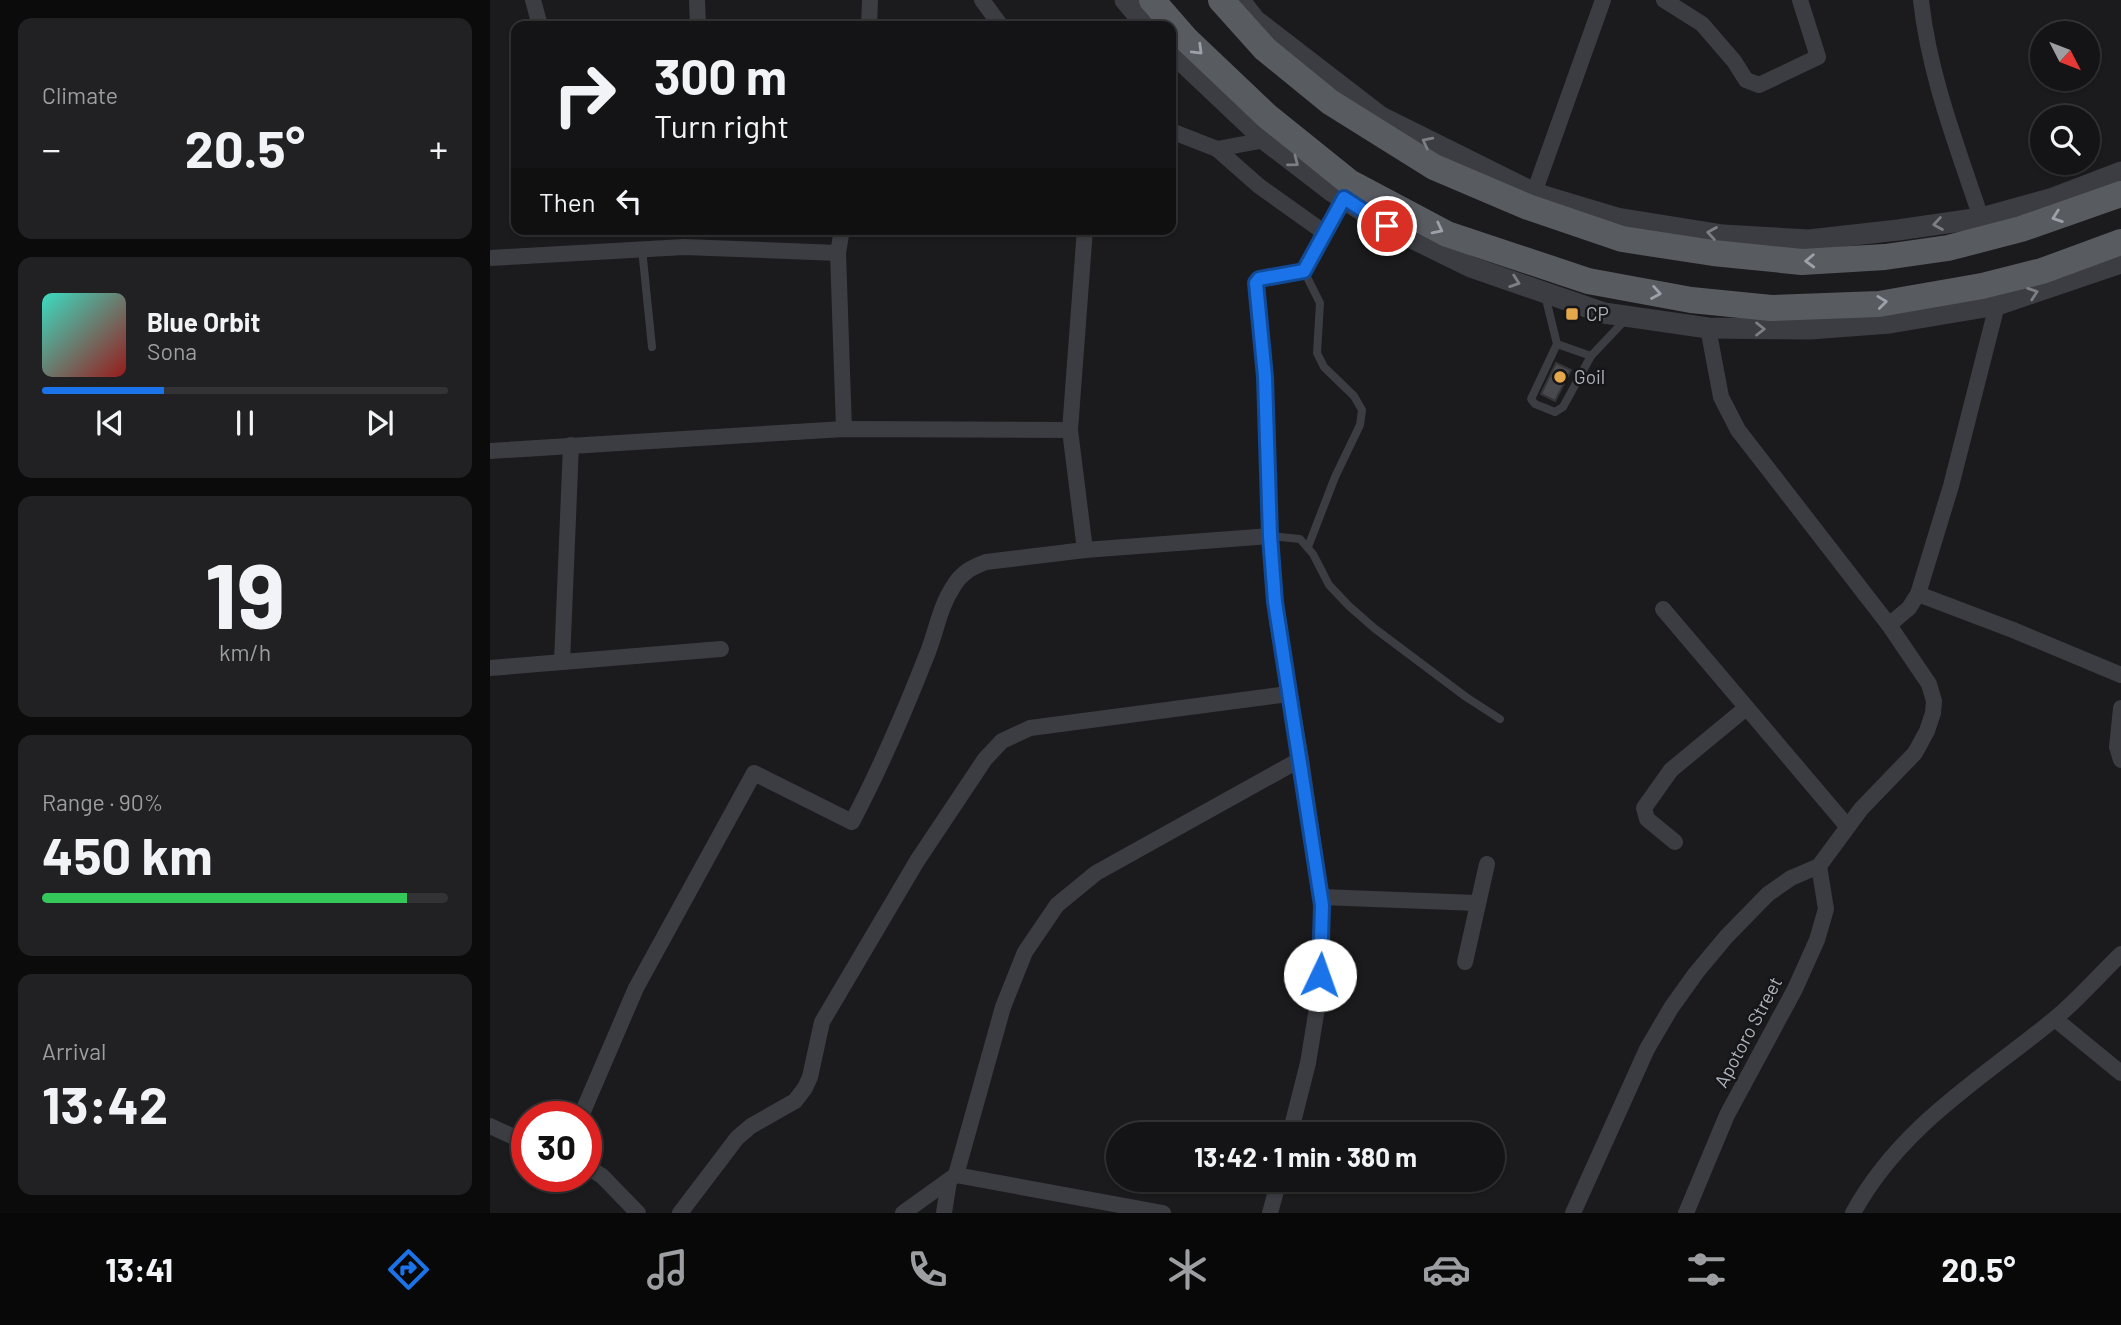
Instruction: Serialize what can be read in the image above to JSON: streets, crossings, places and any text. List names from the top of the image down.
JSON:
{
  "streets": {
    "street": ["Apotoro Street"]
  },
  "places": {
    "transit": ["CP"],
    "other": ["Goil"]
  },
  "north": "bottom right",
  "page": {
    "tile": [
      "Climate",
      ["19", "km/h"],
      ["Range · 90%", "450 km"],
      ["Arrival", "13:42"]
    ],
    "turn": ["300 m", "Turn right"],
    "heat": ["−", "20.5°", "+"],
    "then": "Then",
    "song": ["Blue Orbit", "Sona"],
    "limit": "30",
    "trip": "13:42 · 1 min · 380 m",
    "tabs": ["13:41", "20.5°"]
  }
}
